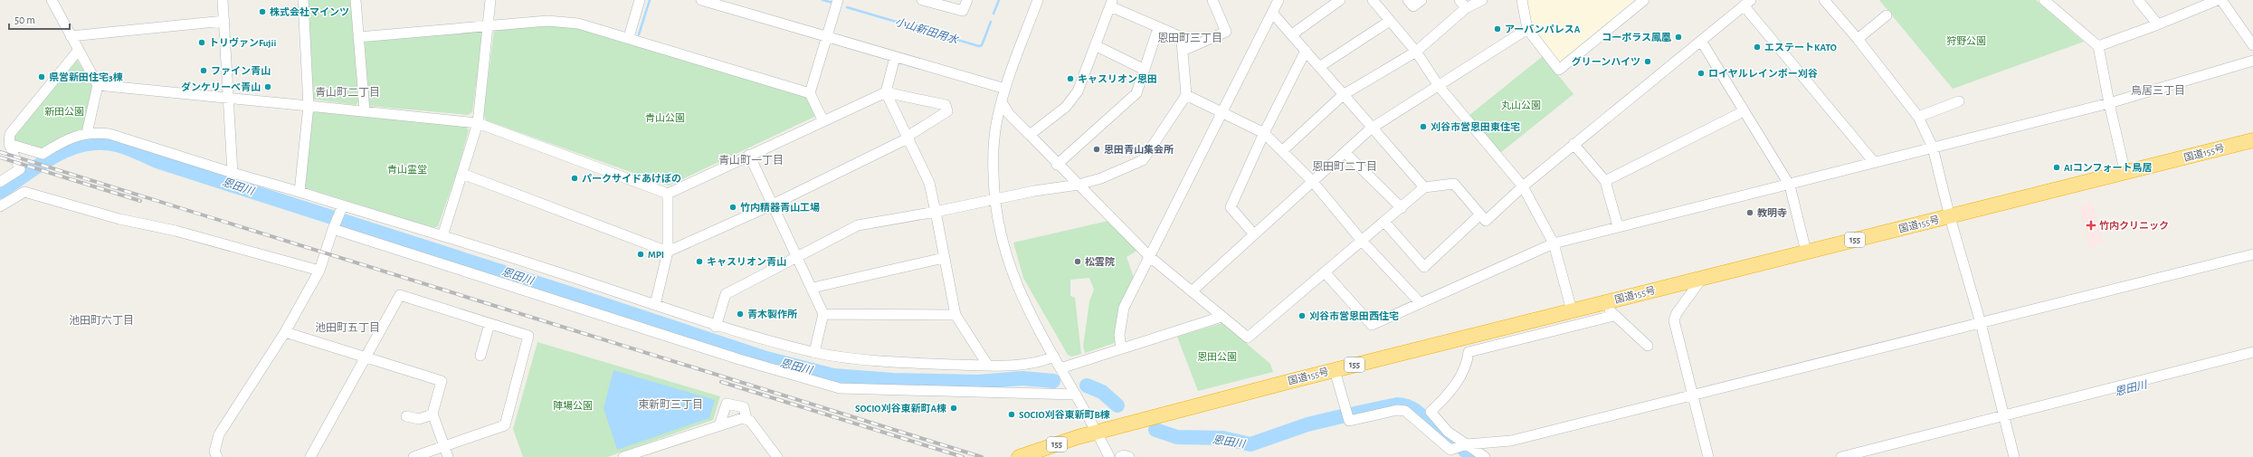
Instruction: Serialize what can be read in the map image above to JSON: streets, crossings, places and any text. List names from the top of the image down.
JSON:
{
  "streets": {
    "highway": ["国道155号", "155"]
  },
  "districts": [
    "恩田町三丁目",
    "鳥居三丁目",
    "青山町二丁目",
    "青山町一丁目",
    "恩田町二丁目",
    "池田町六丁目",
    "池田町五丁目",
    "東新町三丁目"
  ],
  "water": ["小山新田用水", "恩田川"],
  "parks": [
    "狩野公園",
    "丸山公園",
    "新田公園",
    "青山公園",
    "青山霊堂",
    "恩田公園",
    "陣場公園"
  ],
  "places": {
    "other": [
      "株式会社マインツ",
      "アーバンパレスA",
      "コーポラス鳳凰",
      "トリヴァンFujii",
      "エステートKATO",
      "グリーンハイツ",
      "ファイン青山",
      "ロイヤルレインボー刈谷",
      "県営新田住宅3棟",
      "キャスリオン恩田",
      "ダンケリーベ青山",
      "刈谷市営恩田東住宅",
      "恩田青山集会所",
      "AIコンフォート鳥居",
      "パークサイドあけぼの",
      "竹内精器青山工場",
      "教明寺",
      "MPI",
      "キャスリオン青山",
      "松雲院",
      "青木製作所",
      "刈谷市営恩田西住宅",
      "SOCIO刈谷東新町A棟",
      "SOCIO刈谷東新町B棟"
    ],
    "health": ["竹内クリニック"]
  },
  "scale_bar": "50 m"
}
